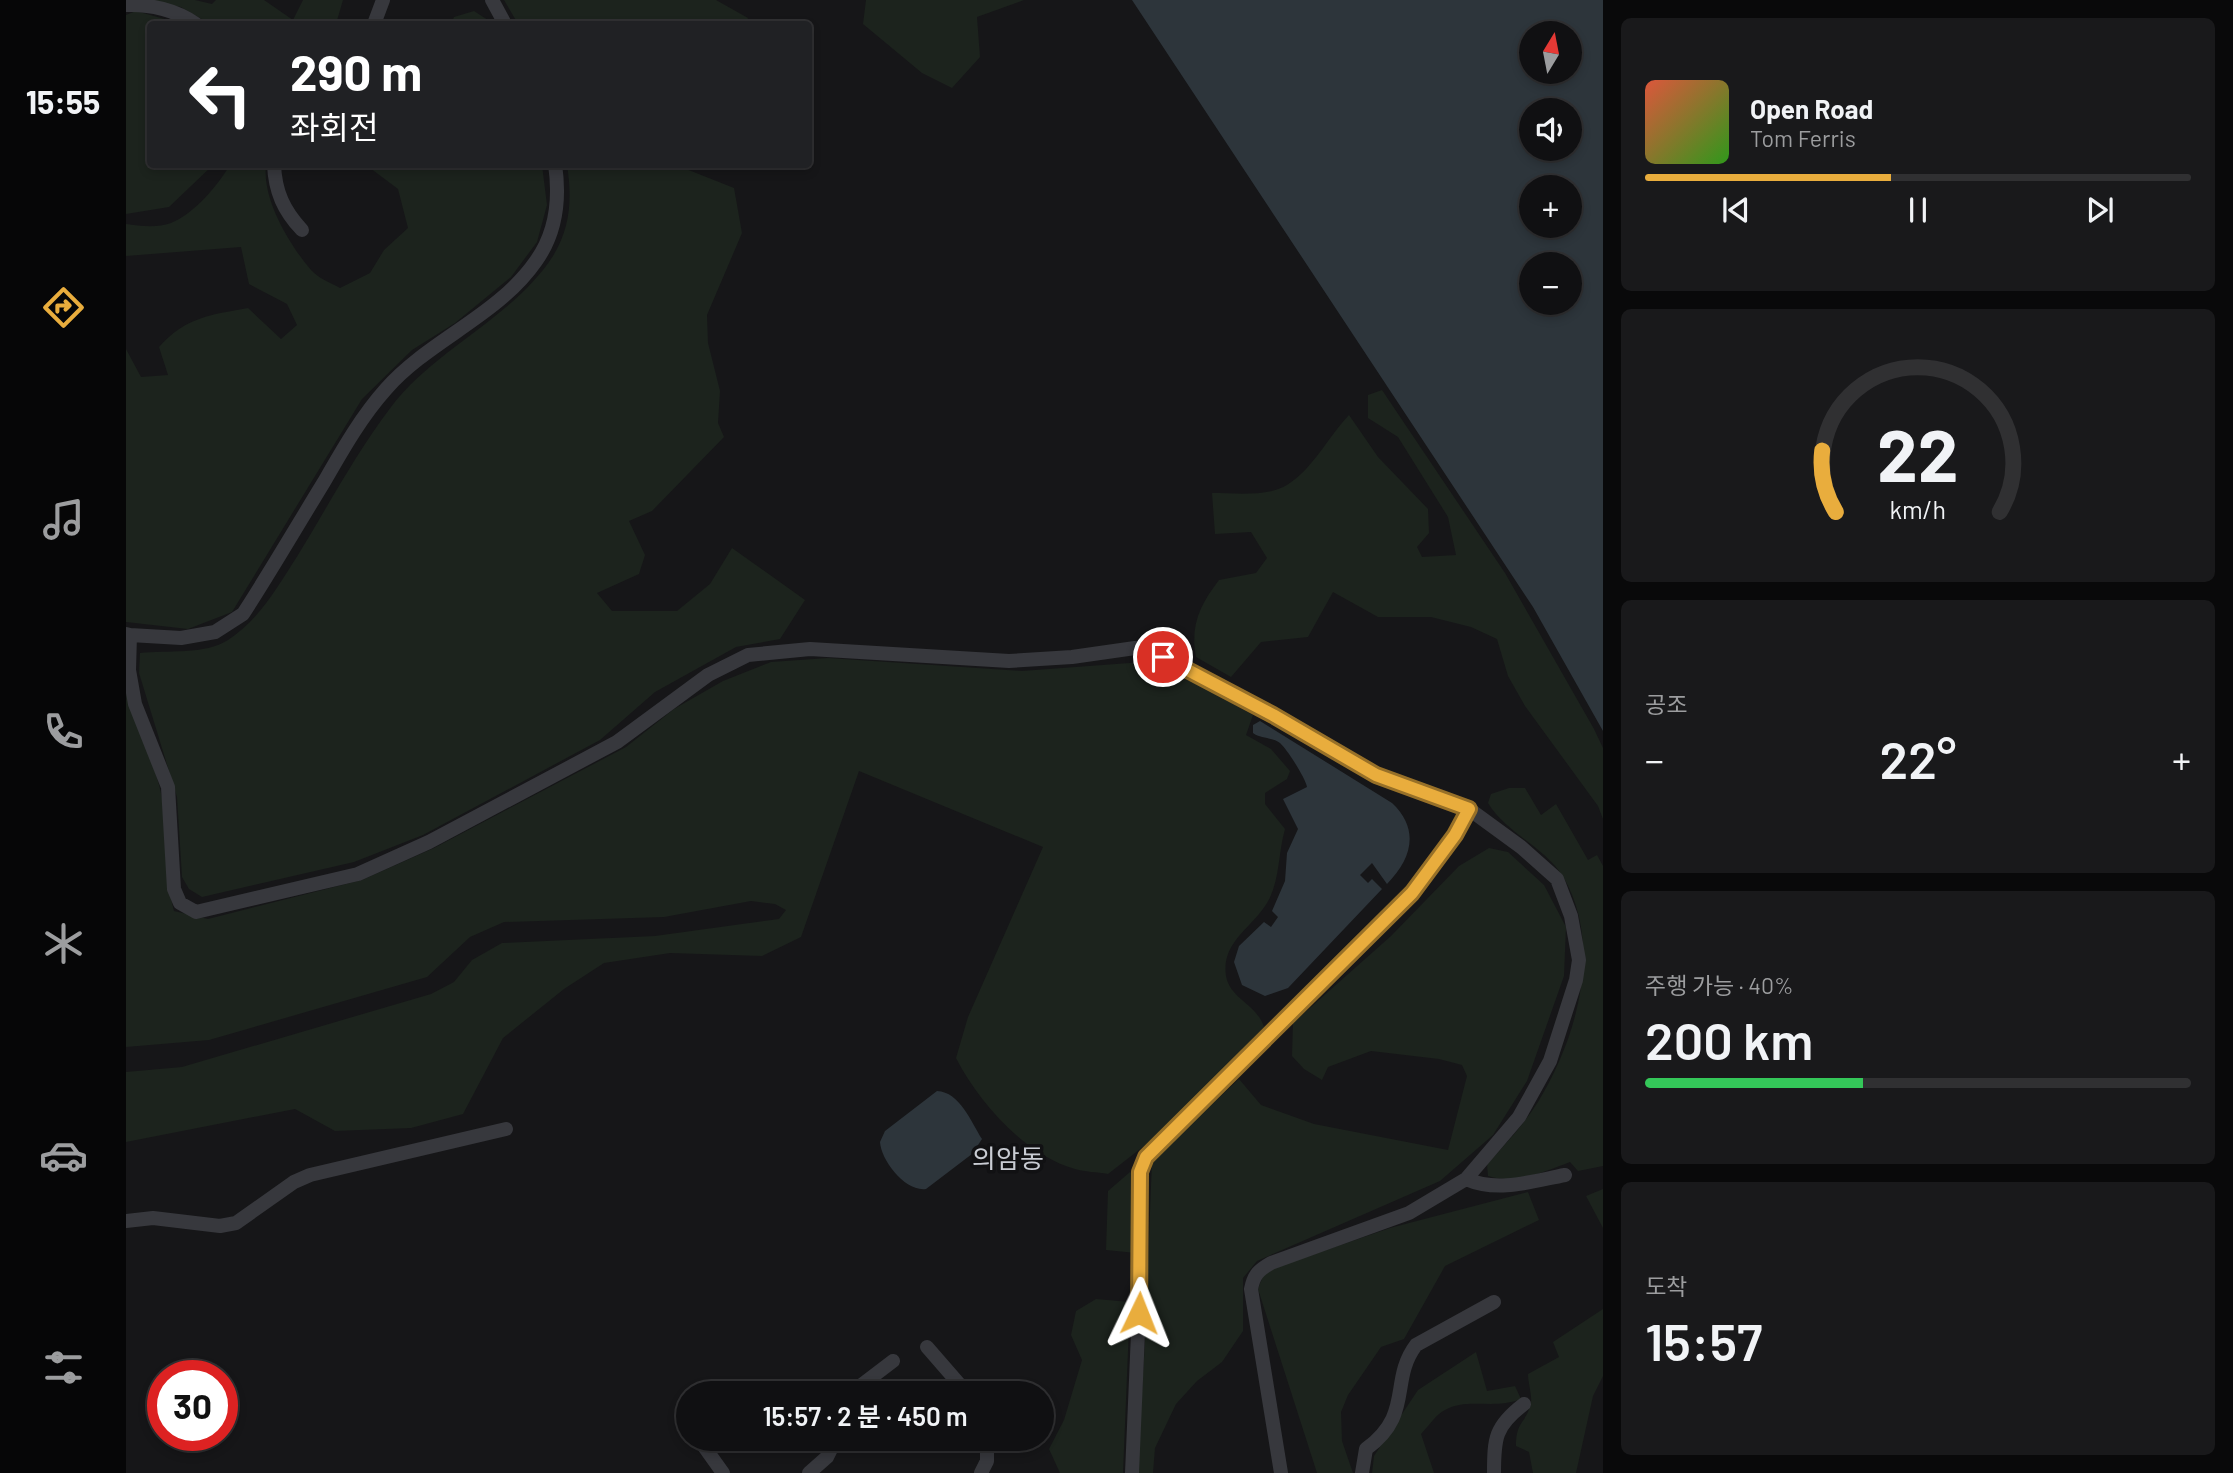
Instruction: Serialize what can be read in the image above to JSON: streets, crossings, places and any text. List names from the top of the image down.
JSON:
{
  "districts": ["의암동"],
  "north": "top",
  "page": {
    "tabs": "15:55",
    "map_buttons": ["+", "−"],
    "turn": ["290 m", "좌회전"],
    "song": ["Open Road", "Tom Ferris"],
    "tile": [
      "공조",
      ["주행 가능 · 40%", "200 km"],
      ["도착", "15:57"]
    ],
    "heat": ["−", "22°", "+"],
    "limit": "30",
    "trip": "15:57 · 2 분 · 450 m",
    "gauge": ["22", "km/h"]
  }
}
